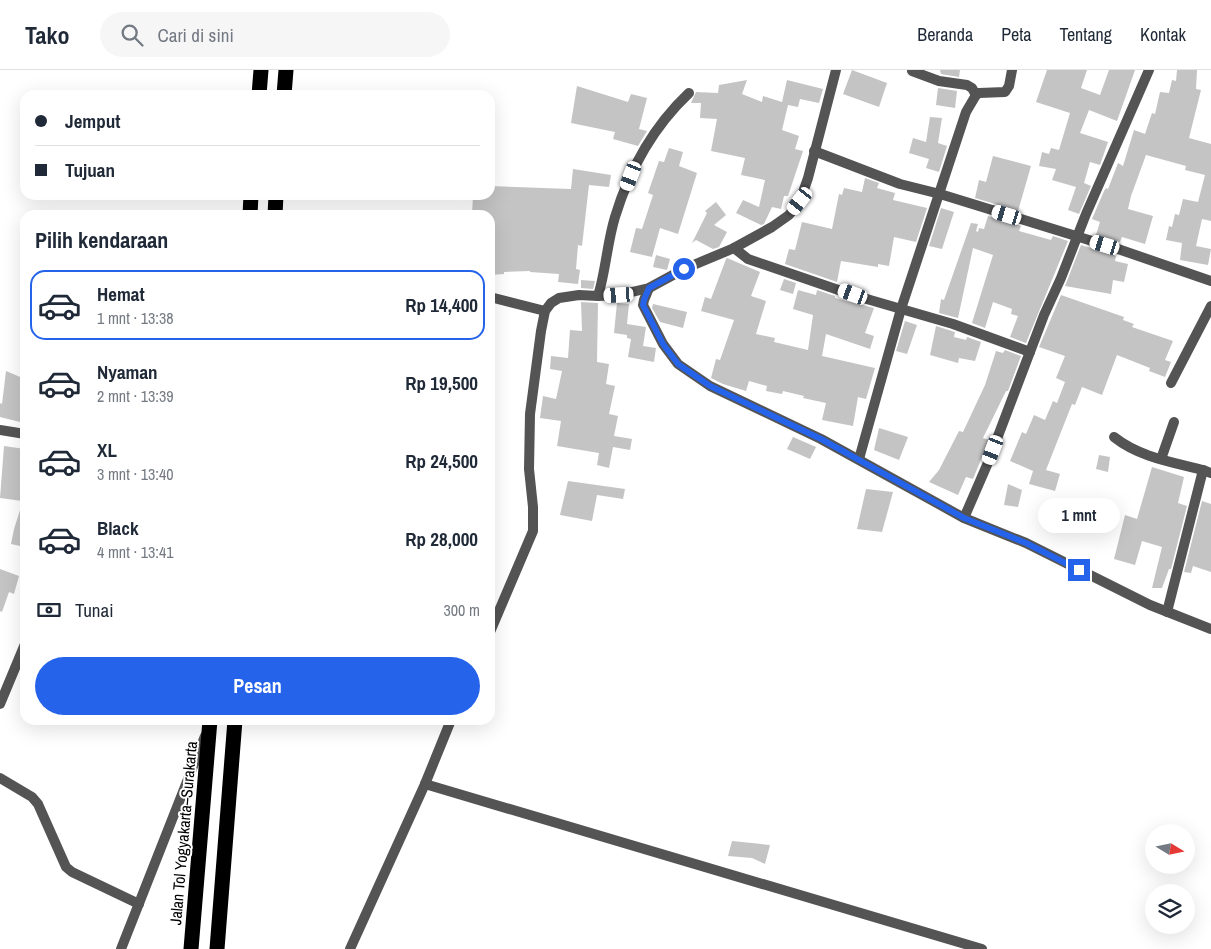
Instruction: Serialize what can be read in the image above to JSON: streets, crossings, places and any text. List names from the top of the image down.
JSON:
{
  "streets": {
    "highway": ["Jalan Tol Yogyakarta–Surakarta"]
  },
  "north": "right",
  "page": {
    "header": "Tako",
    "search": "Cari di sini",
    "nav": [
      "Beranda",
      "Peta",
      "Tentang",
      "Kontak"
    ],
    "banner": ["Jemput", "Tujuan"],
    "heading": "Pilih kendaraan",
    "list": [
      {
        "name": "Hemat",
        "note": "1 mnt · 13:38",
        "value": "Rp 14,400"
      },
      {
        "name": "Nyaman",
        "note": "2 mnt · 13:39",
        "value": "Rp 19,500"
      },
      {
        "name": "XL",
        "note": "3 mnt · 13:40",
        "value": "Rp 24,500"
      },
      {
        "name": "Black",
        "note": "4 mnt · 13:41",
        "value": "Rp 28,000"
      }
    ],
    "bubble": "1 mnt",
    "pay": ["Tunai", "300 m"],
    "buttons": "Pesan"
  }
}
